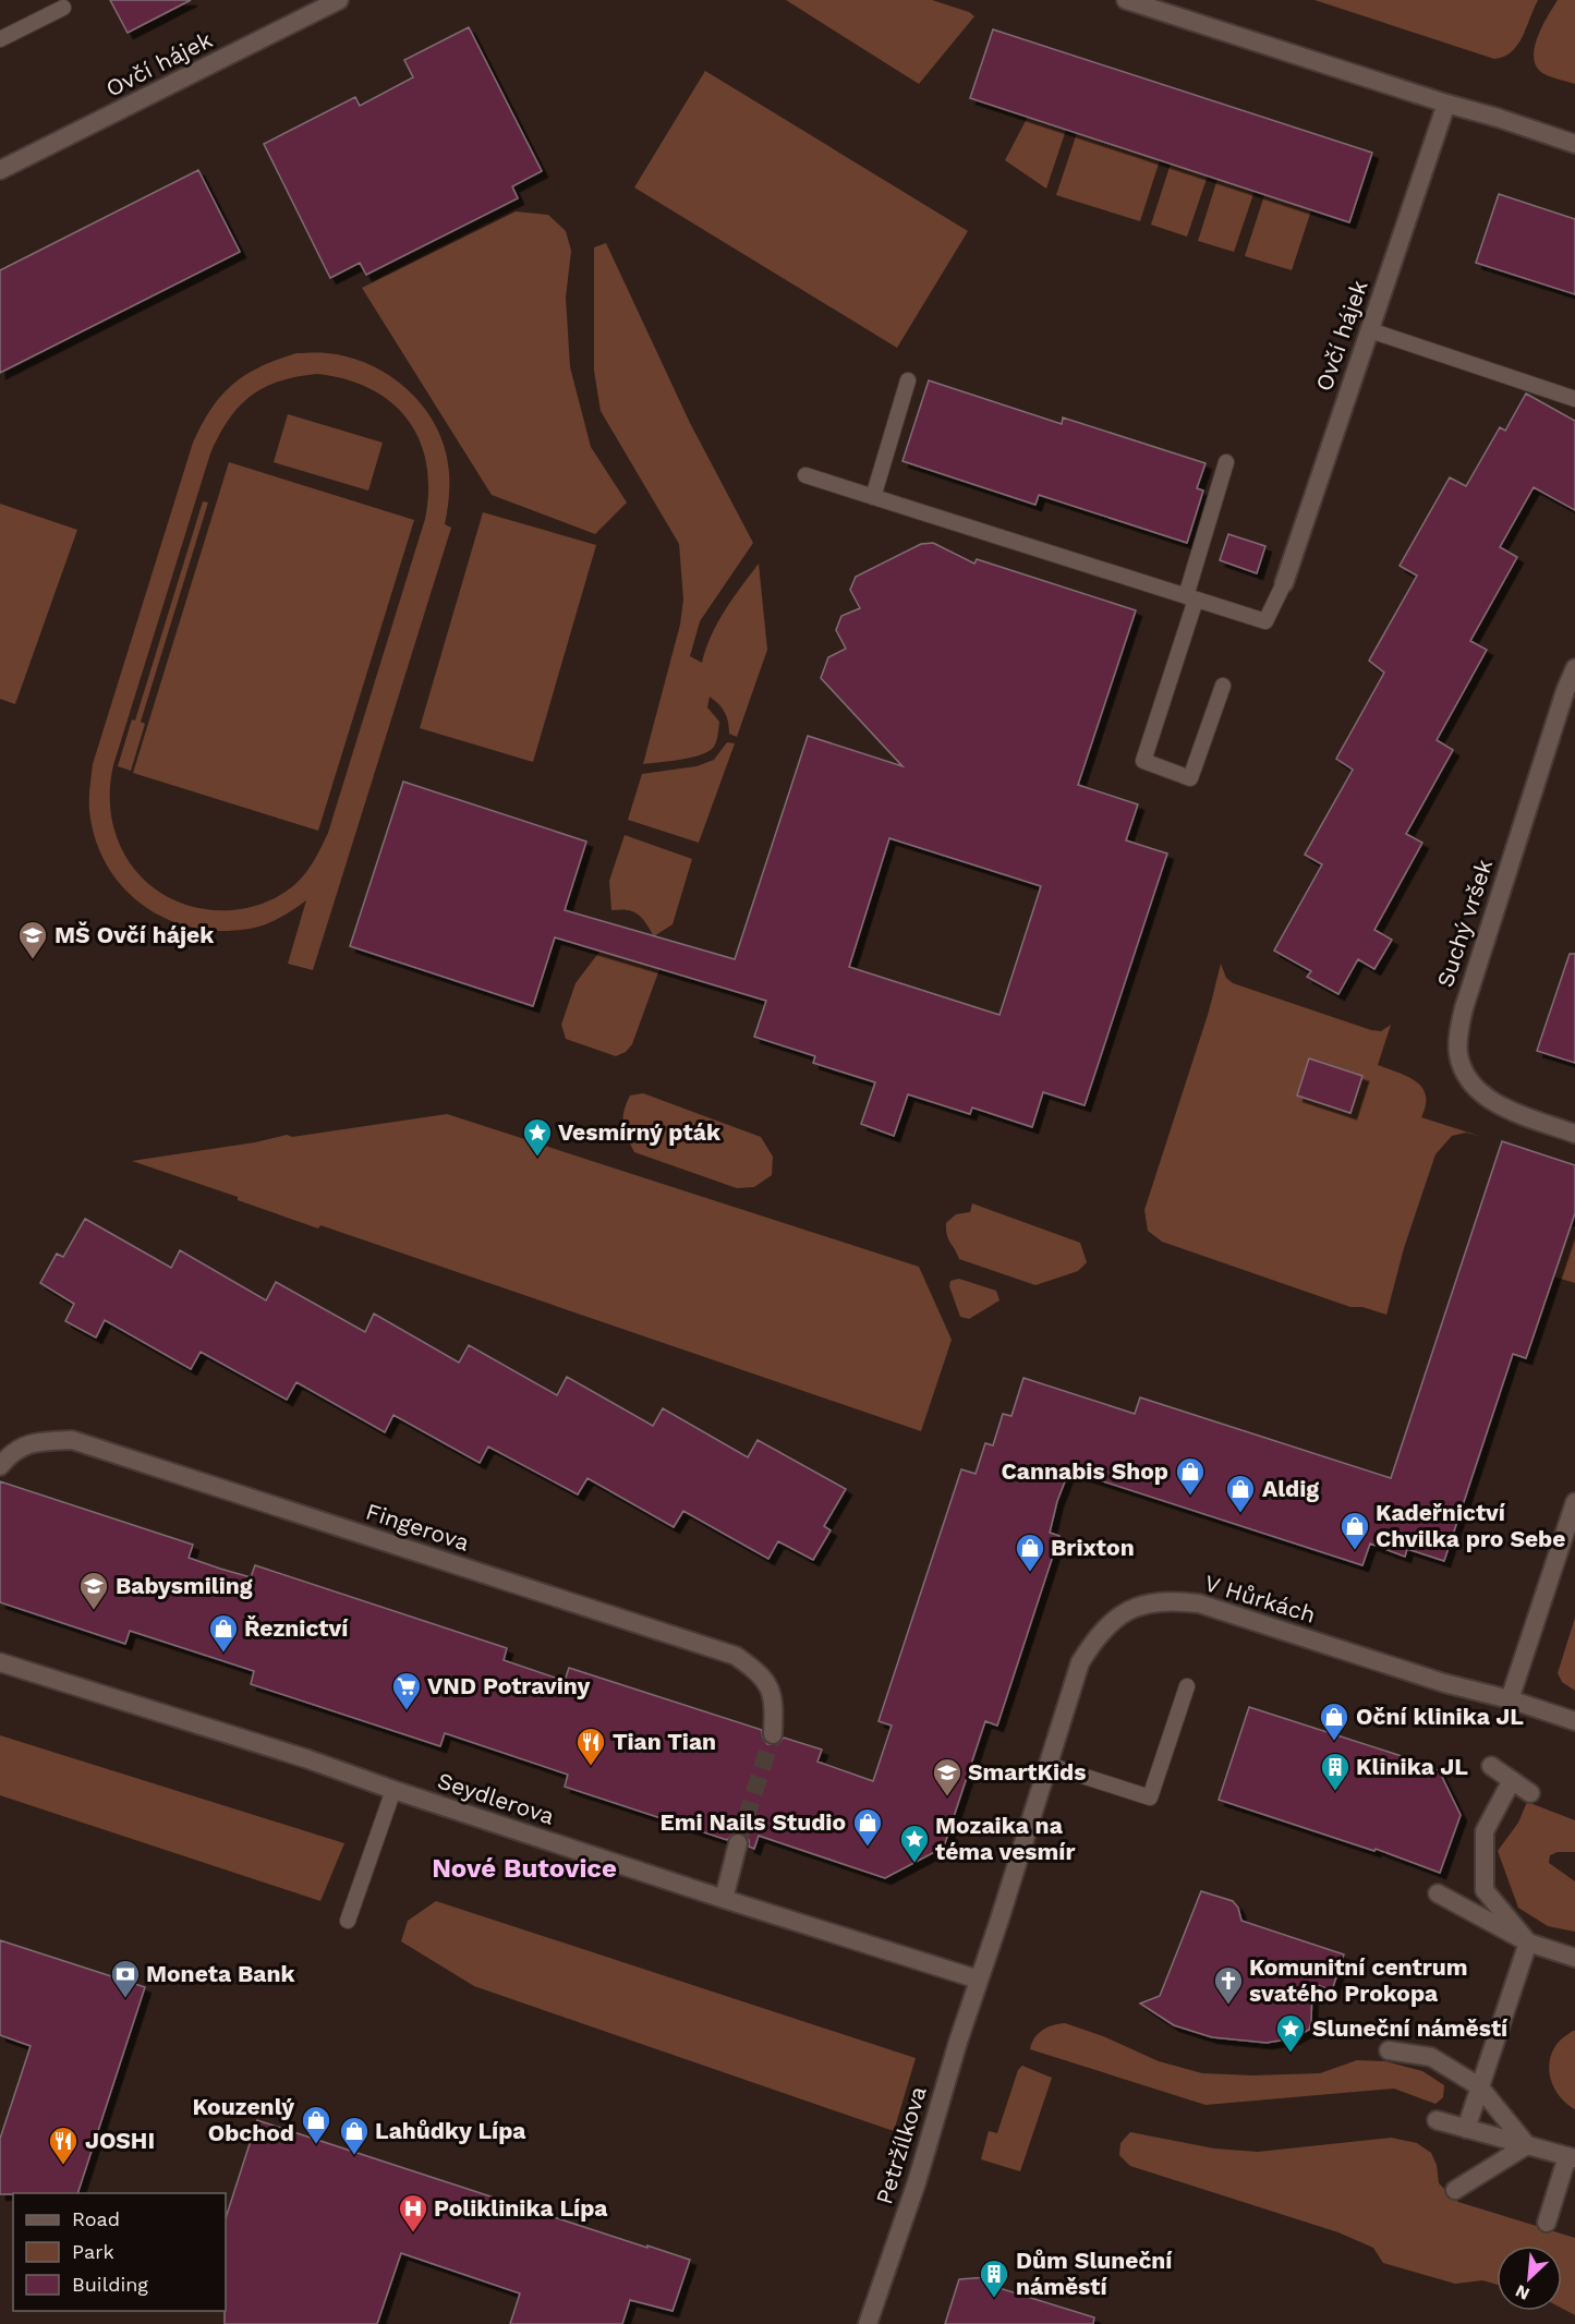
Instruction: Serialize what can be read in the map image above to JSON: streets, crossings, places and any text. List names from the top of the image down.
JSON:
{
  "streets": {
    "street": [
      "Ovčí hájek",
      "Suchý vršek",
      "Fingerova",
      "V Hůrkách",
      "Seydlerova",
      "Petržílkova"
    ]
  },
  "crossings": [
    ["V Hůrkách", "Seydlerova"],
    ["V Hůrkách", "Petržílkova"],
    ["Seydlerova", "Petržílkova"]
  ],
  "districts": ["Nové Butovice"],
  "places": {
    "school or university": ["MŠ Ovčí hájek", "Babysmiling", "SmartKids"],
    "place": ["Vesmírný pták", "Mozaika na téma vesmír", "Sluneční náměstí"],
    "shop": [
      "Cannabis Shop",
      "Aldig",
      "Kadeřnictví Chvilka pro Sebe",
      "Brixton",
      "Řeznictví",
      "Oční klinika JL",
      "Emi Nails Studio",
      "Kouzenlý Obchod",
      "Lahůdky Lípa"
    ],
    "supermarket": ["VND Potraviny"],
    "restaurant": ["Tian Tian", "JOSHI"],
    "building": ["Klinika JL", "Dům Sluneční náměstí"],
    "bank": ["Moneta Bank"],
    "church": ["Komunitní centrum svatého Prokopa"],
    "hospital": ["Poliklinika Lípa"]
  },
  "legend": ["Road", "Park", "Building"],
  "north": "bottom left"
}
